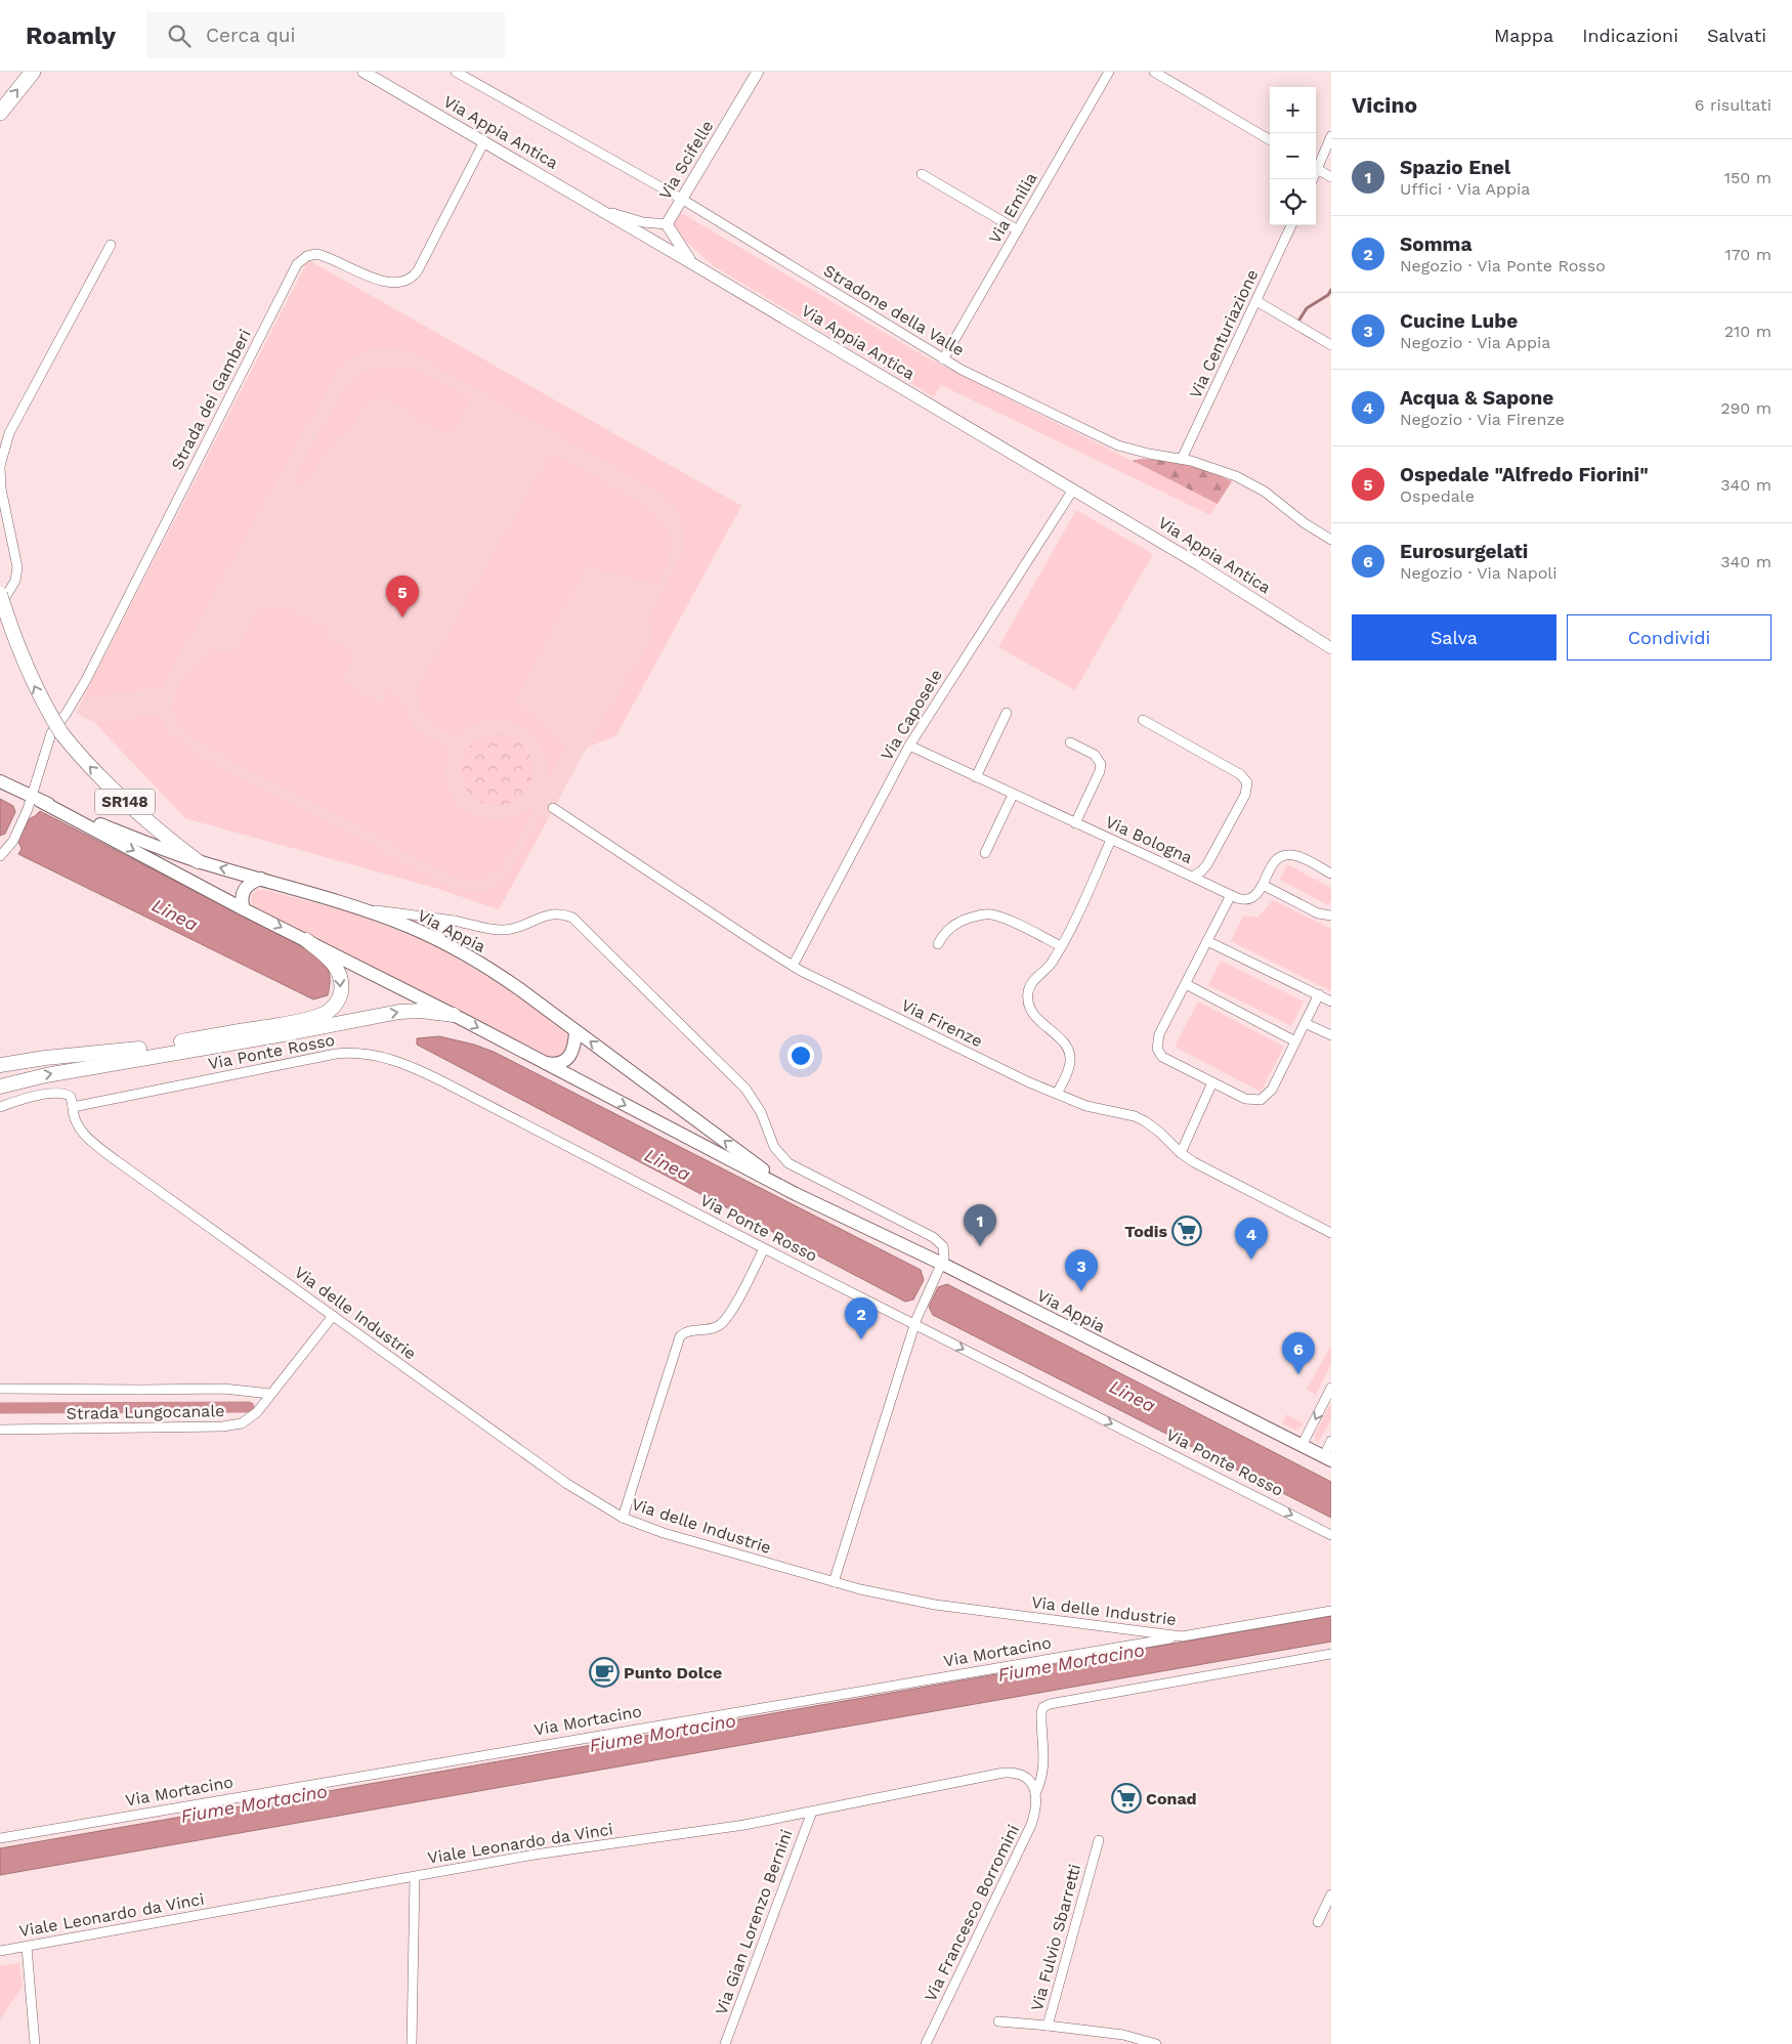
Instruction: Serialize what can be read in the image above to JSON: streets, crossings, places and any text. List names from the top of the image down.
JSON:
{
  "streets": {
    "main road": ["SR148", "Via Appia"],
    "street": [
      "Via Appia Antica",
      "Via Scifelle",
      "Via Emilia",
      "Stradone della Valle",
      "Via Centuriazione",
      "Strada dei Gamberi",
      "Via Caposele",
      "Via Bologna",
      "Via Firenze",
      "Via Ponte Rosso",
      "Via delle Industrie",
      "Strada Lungocanale",
      "Via Mortacino",
      "Viale Leonardo da Vinci",
      "Via Francesco Borromini",
      "Via Gian Lorenzo Bernini",
      "Via Fulvio Sbarretti"
    ]
  },
  "crossings": [
    ["Via Appia Antica", "Via Scifelle"],
    ["Via Appia Antica", "Strada dei Gamberi"],
    ["Via Appia Antica", "Via Caposele"],
    ["Via Scifelle", "Stradone della Valle"],
    ["Via Emilia", "Stradone della Valle"],
    ["Stradone della Valle", "Via Centuriazione"],
    ["Strada dei Gamberi", "Via Appia"],
    ["Via Caposele", "Via Bologna"],
    ["Via Caposele", "Via Firenze"],
    ["SR148", "Via Appia"],
    ["Via Ponte Rosso", "Via delle Industrie"],
    ["Via delle Industrie", "Strada Lungocanale"],
    ["Via delle Industrie", "Via Mortacino"],
    ["Viale Leonardo da Vinci", "Via Francesco Borromini"],
    ["Viale Leonardo da Vinci", "Via Gian Lorenzo Bernini"]
  ],
  "water": ["Linea", "Fiume Mortacino"],
  "places": {
    "supermarket": ["Todis", "Conad"],
    "cafe": ["Punto Dolce"]
  },
  "page": {
    "header": "Roamly",
    "search": "Cerca qui",
    "nav": ["Mappa", "Indicazioni", "Salvati"],
    "heading": ["Vicino", "6 risultati"],
    "map_buttons": ["+", "−"],
    "list": [
      {
        "mark": "1",
        "name": "Spazio Enel",
        "note": "Uffici · Via Appia",
        "value": "150 m"
      },
      {
        "mark": "2",
        "name": "Somma",
        "note": "Negozio · Via Ponte Rosso",
        "value": "170 m"
      },
      {
        "mark": "3",
        "name": "Cucine Lube",
        "note": "Negozio · Via Appia",
        "value": "210 m"
      },
      {
        "mark": "4",
        "name": "Acqua & Sapone",
        "note": "Negozio · Via Firenze",
        "value": "290 m"
      },
      {
        "mark": "5",
        "name": "Ospedale \"Alfredo Fiorini\"",
        "note": "Ospedale",
        "value": "340 m"
      },
      {
        "mark": "6",
        "name": "Eurosurgelati",
        "note": "Negozio · Via Napoli",
        "value": "340 m"
      }
    ],
    "pins": [
      "5",
      "1",
      "4",
      "3",
      "2",
      "6"
    ],
    "buttons": ["Salva", "Condividi"]
  }
}
